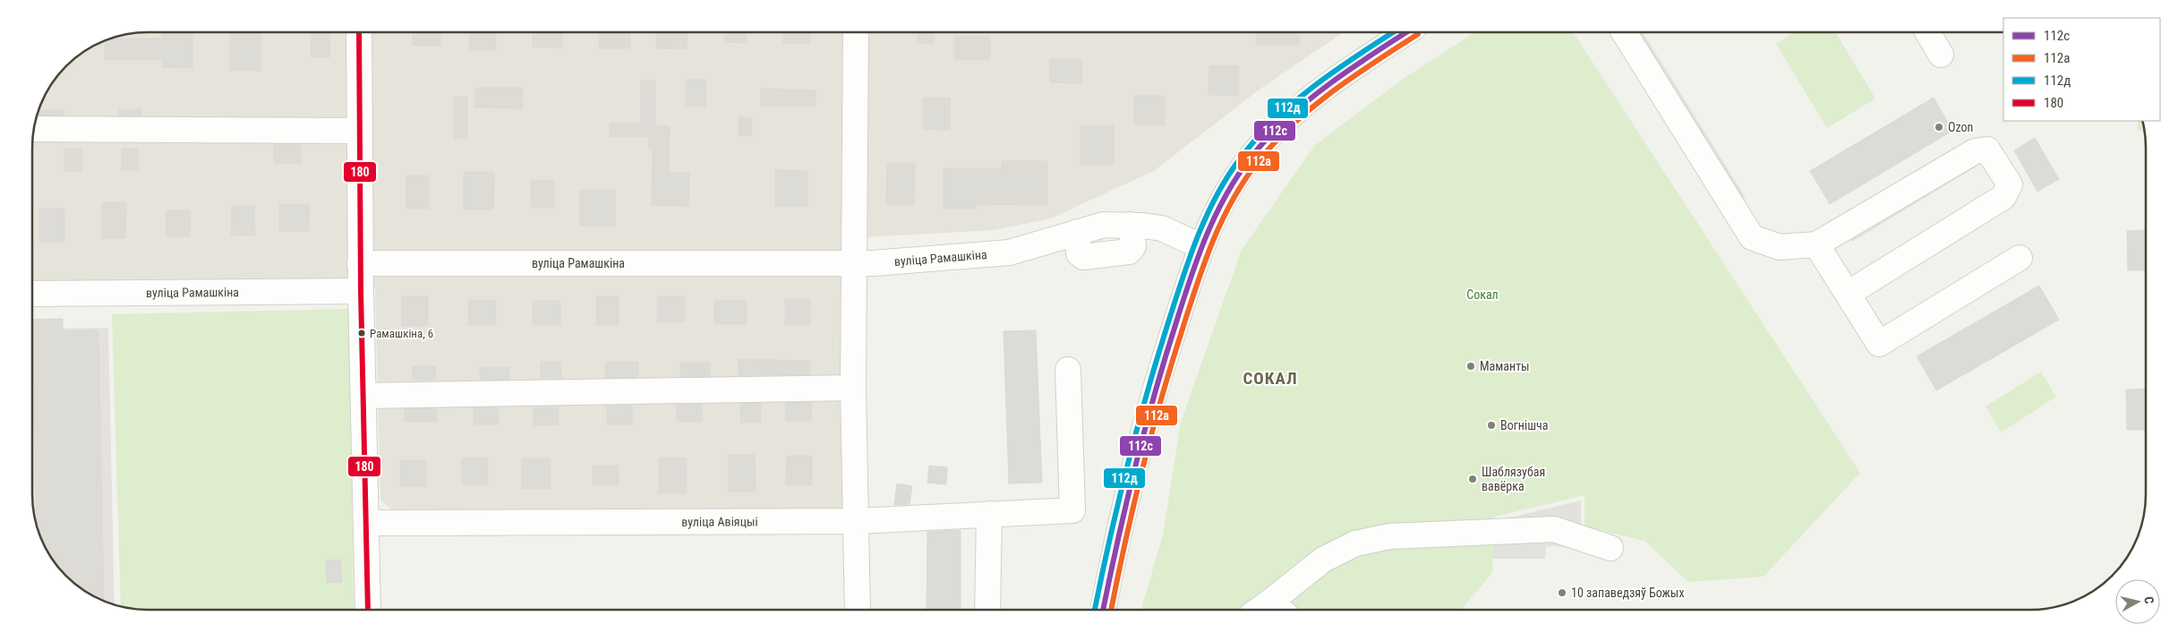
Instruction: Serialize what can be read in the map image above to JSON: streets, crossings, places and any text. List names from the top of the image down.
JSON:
{
  "streets": {
    "street": ["вуліца Рамашкіна", "вуліца Авіяцыі"]
  },
  "districts": ["СОКАЛ"],
  "parks": ["Сокал"],
  "places": [
    "Ozon",
    "Рамашкіна, 6",
    "Маманты",
    "Вогнішча",
    "Шаблязубая вавёрка",
    "10 запаведзяў Божых"
  ],
  "lines": [
    "transit line 112с",
    "transit line 112д",
    "transit line 180",
    "transit line 112а"
  ],
  "legend": [
    "112с",
    "112а",
    "112д",
    "180"
  ],
  "north": "right"
}
